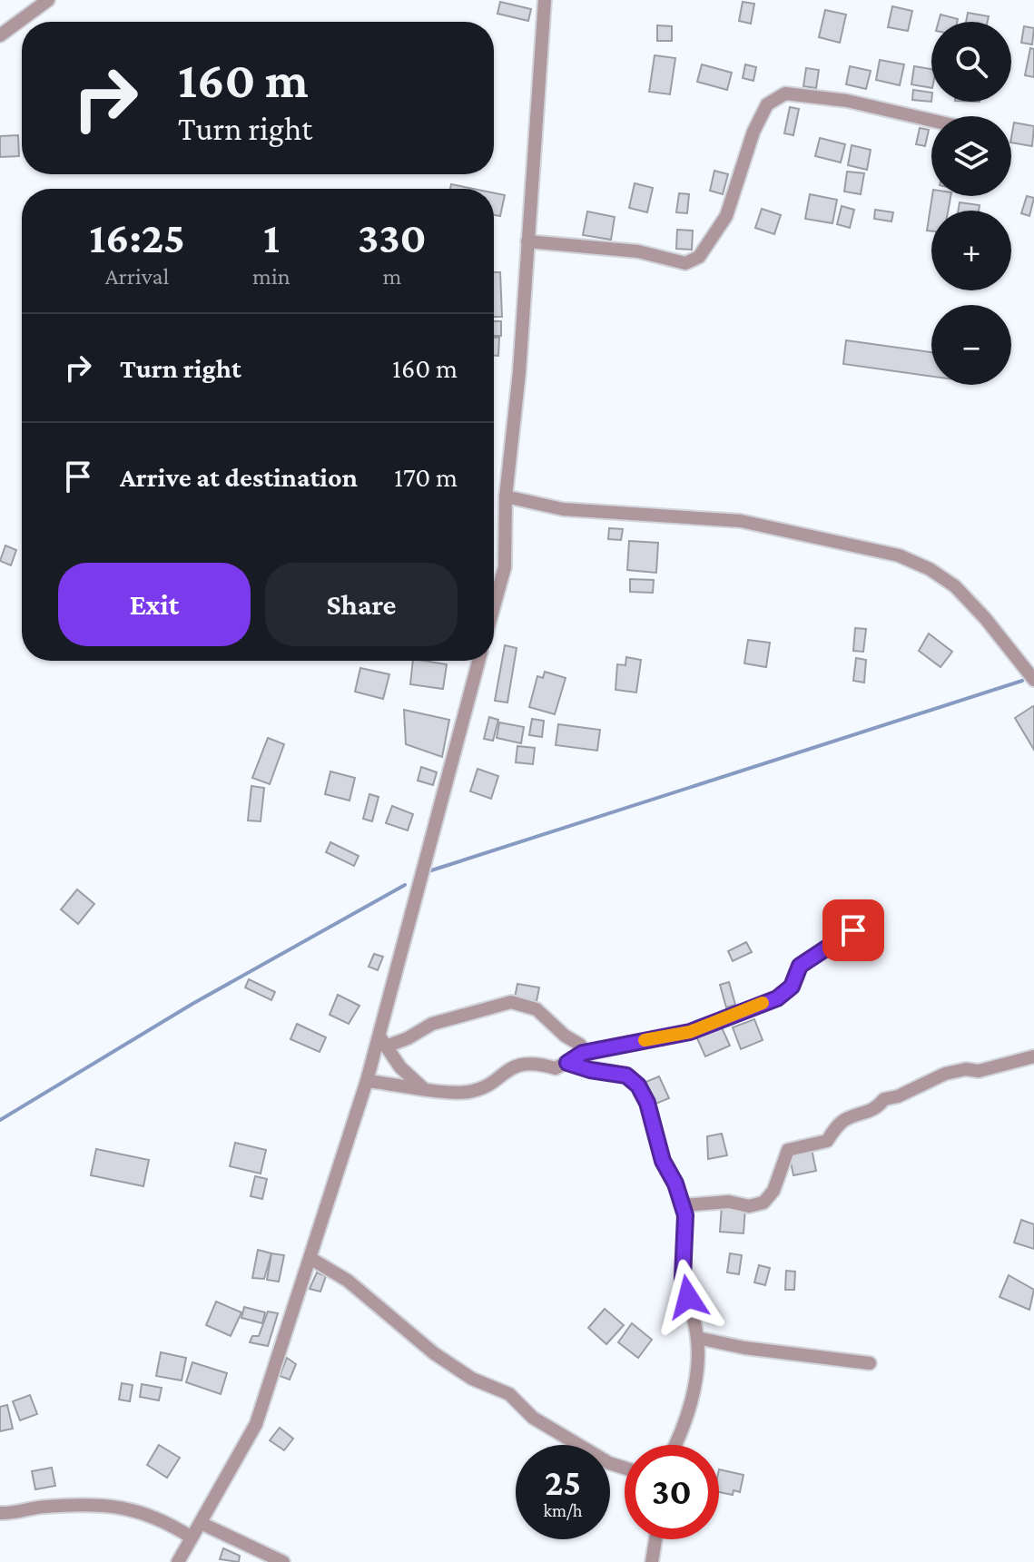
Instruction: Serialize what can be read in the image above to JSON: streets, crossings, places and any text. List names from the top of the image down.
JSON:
{
  "page": {
    "map_buttons": ["+", "−"],
    "turn": ["160 m", "Turn right"],
    "eta": [
      "16:25",
      "Arrival",
      "1",
      "min",
      "330",
      "m"
    ],
    "list": [
      {
        "name": "Turn right",
        "value": "160 m"
      },
      {
        "name": "Arrive at destination",
        "value": "170 m"
      }
    ],
    "buttons": ["Exit", "Share"],
    "speed": "25 km/h",
    "limit": "30"
  }
}
